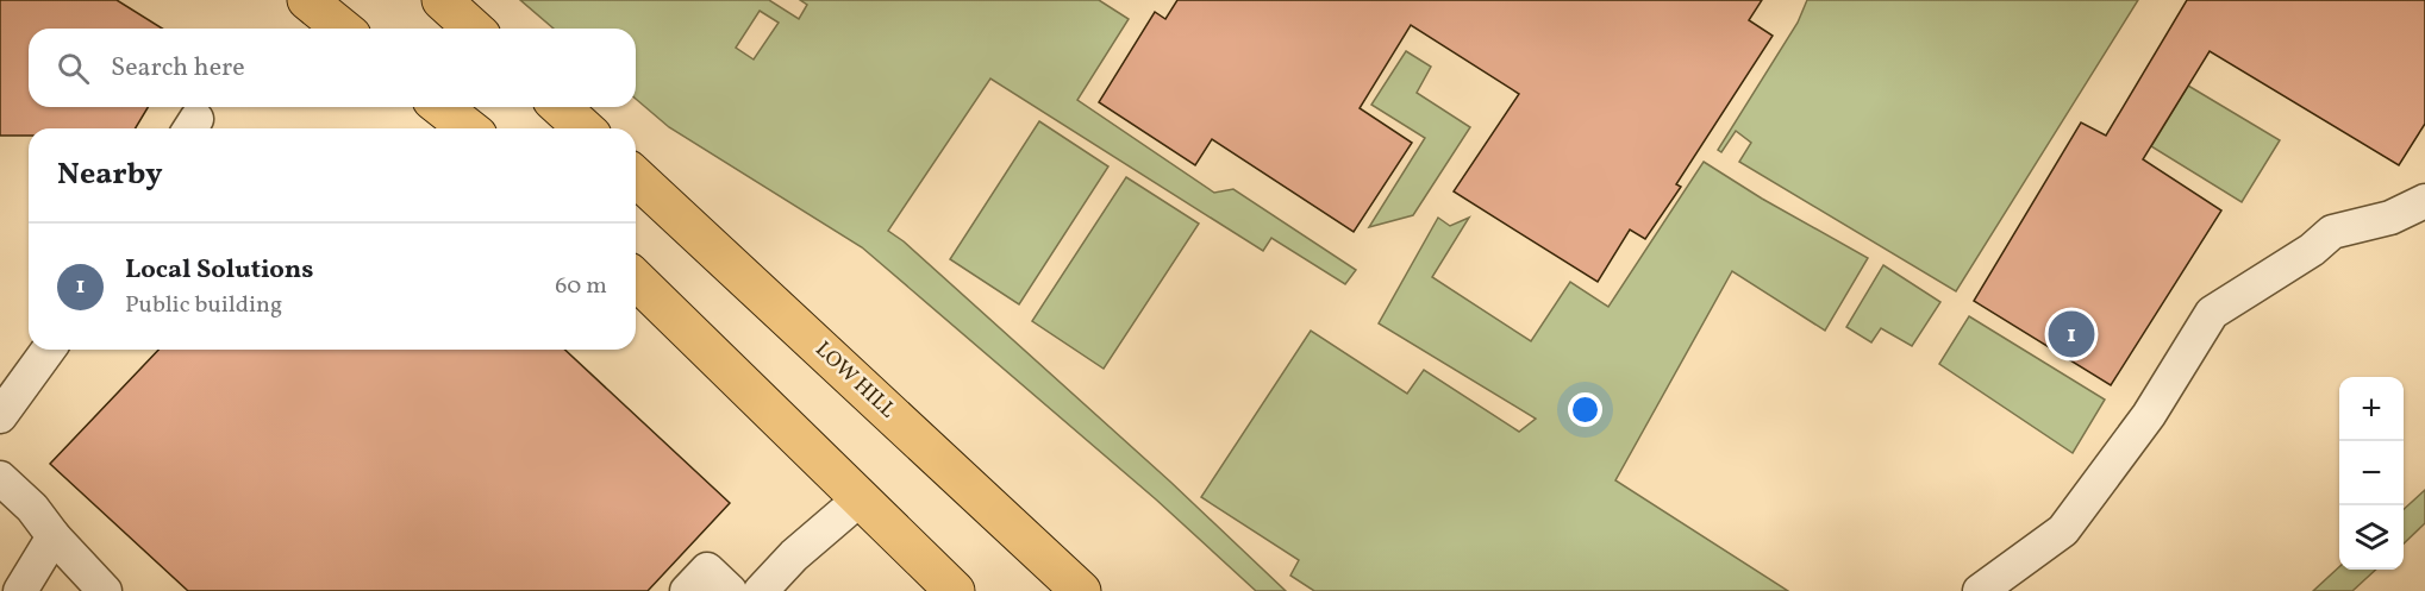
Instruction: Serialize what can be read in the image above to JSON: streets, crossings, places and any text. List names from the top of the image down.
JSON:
{
  "streets": {
    "highway": ["LOW HILL"]
  },
  "page": {
    "search": "Search here",
    "heading": "Nearby",
    "list": [
      {
        "mark": "1",
        "name": "Local Solutions",
        "note": "Public building",
        "value": "60 m"
      }
    ],
    "pins": "1",
    "map_buttons": ["+", "−"]
  }
}
